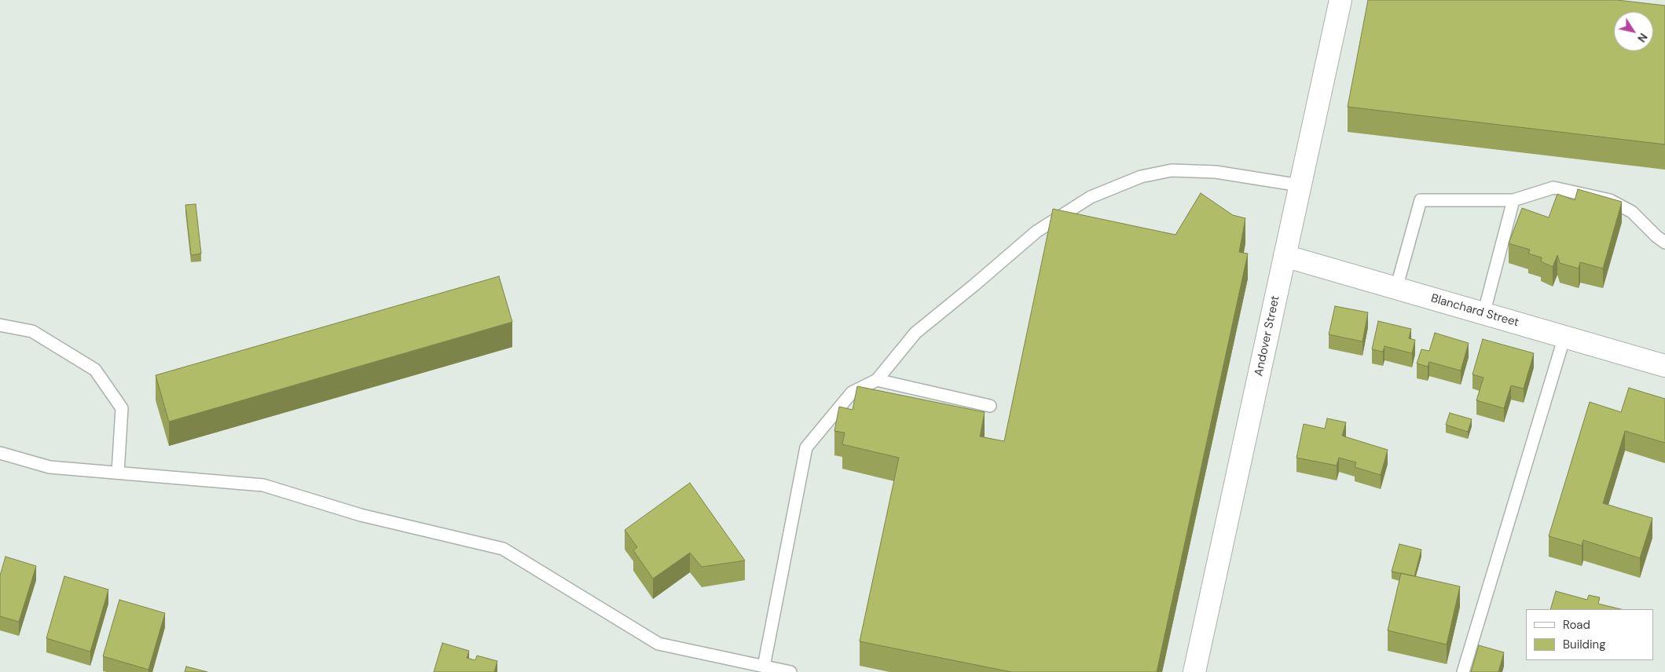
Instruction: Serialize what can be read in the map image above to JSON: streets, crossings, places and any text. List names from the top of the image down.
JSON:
{
  "streets": {
    "main road": ["Blanchard Street", "Andover Street"]
  },
  "crossings": [
    ["Blanchard Street", "Andover Street"]
  ],
  "legend": ["Road", "Building"],
  "north": "bottom right"
}
